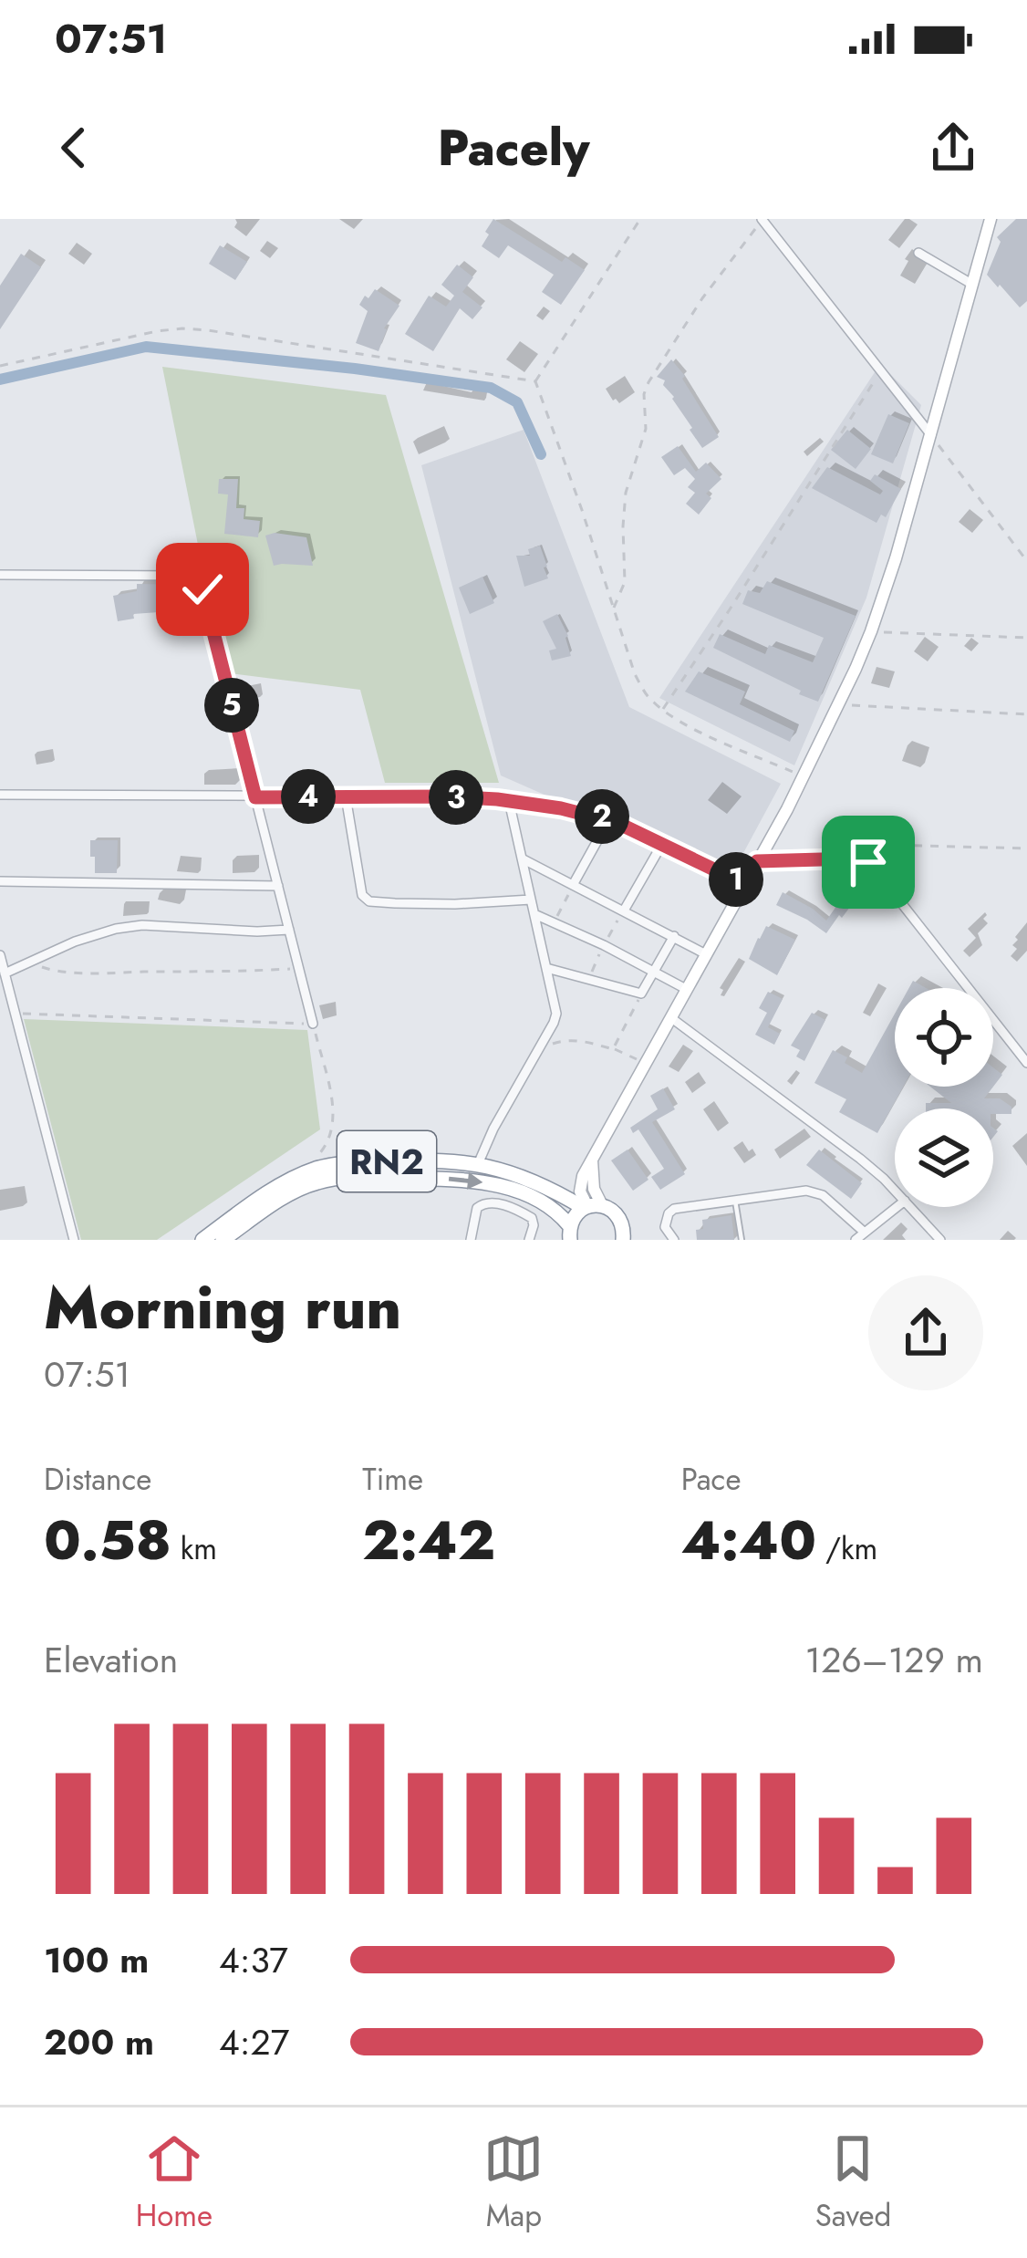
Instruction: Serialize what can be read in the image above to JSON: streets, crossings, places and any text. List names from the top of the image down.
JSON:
{
  "streets": {
    "highway": ["RN2"]
  },
  "page": {
    "status": "07:51",
    "header": "Pacely",
    "pins": [
      "5",
      "4",
      "3",
      "2",
      "1"
    ],
    "heading": ["Morning run", "07:51"],
    "stats": [
      ["Distance", "0.58 km"],
      ["Time", "2:42"],
      ["Pace", "4:40 /km"]
    ],
    "chart": ["Elevation", "126–129 m"],
    "list": [
      {
        "name": "100 m",
        "note": "4:37"
      },
      {
        "name": "200 m",
        "note": "4:27"
      }
    ],
    "tabs": ["Home", "Map", "Saved"]
  }
}
